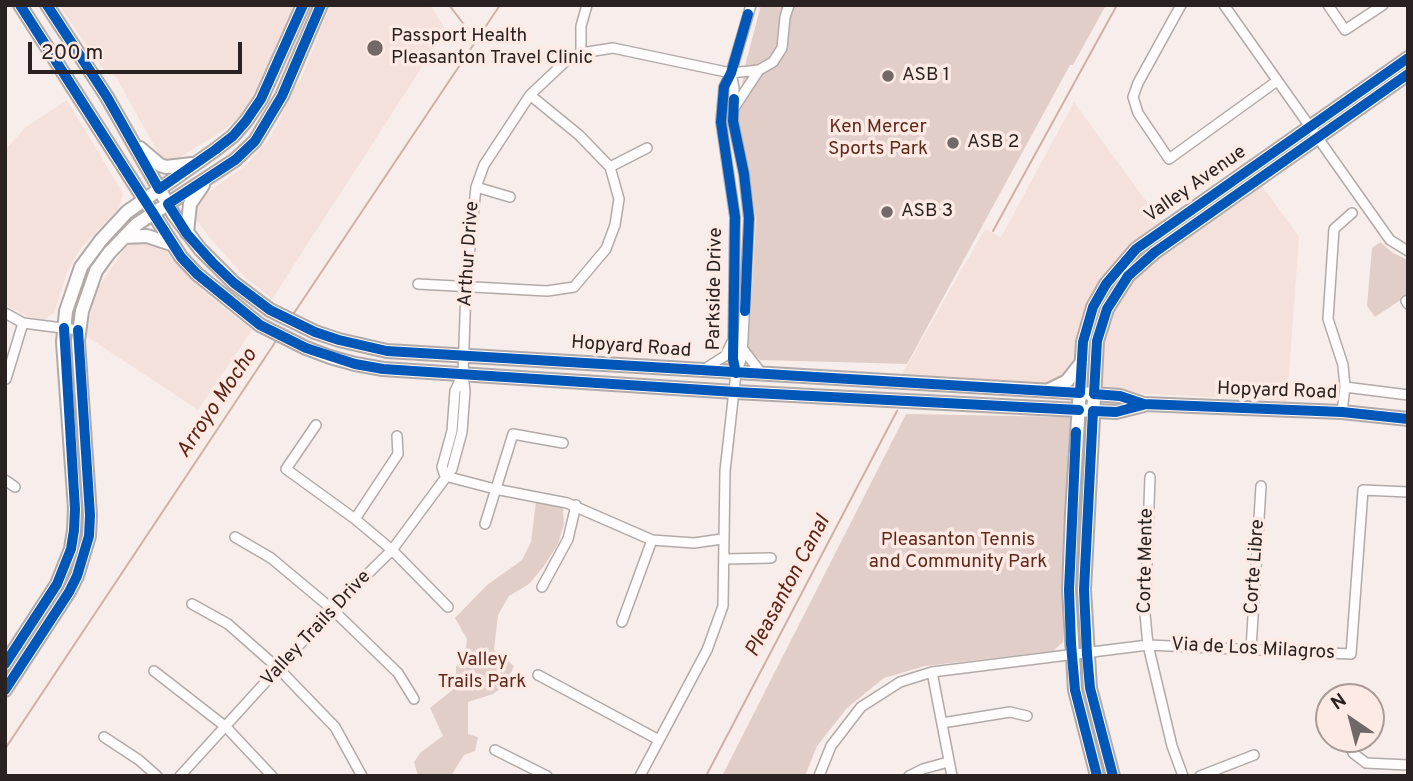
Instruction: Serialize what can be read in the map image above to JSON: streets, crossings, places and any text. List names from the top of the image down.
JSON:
{
  "streets": {
    "main road": ["Valley Avenue", "Hopyard Road"],
    "street": [
      "Arthur Drive",
      "Parkside Drive",
      "Corte Mente",
      "Corte Libre",
      "Valley Trails Drive",
      "Via de Los Milagros"
    ]
  },
  "crossings": [
    ["Valley Avenue", "Hopyard Road"],
    ["Valley Avenue", "Via de Los Milagros"],
    ["Arthur Drive", "Parkside Drive"],
    ["Arthur Drive", "Hopyard Road"],
    ["Arthur Drive", "Valley Trails Drive"],
    ["Parkside Drive", "Hopyard Road"],
    ["Hopyard Road", "Valley Trails Drive"],
    ["Corte Mente", "Via de Los Milagros"],
    ["Corte Libre", "Via de Los Milagros"]
  ],
  "water": ["Arroyo Mocho", "Pleasanton Canal"],
  "parks": ["Ken Mercer Sports Park", "Pleasanton Tennis and Community Park", "Valley Trails Park"],
  "places": [
    "Passport Health Pleasanton Travel Clinic",
    "ASB 1",
    "ASB 2",
    "ASB 3"
  ],
  "scale_bar": "200 m",
  "north": "top left"
}
